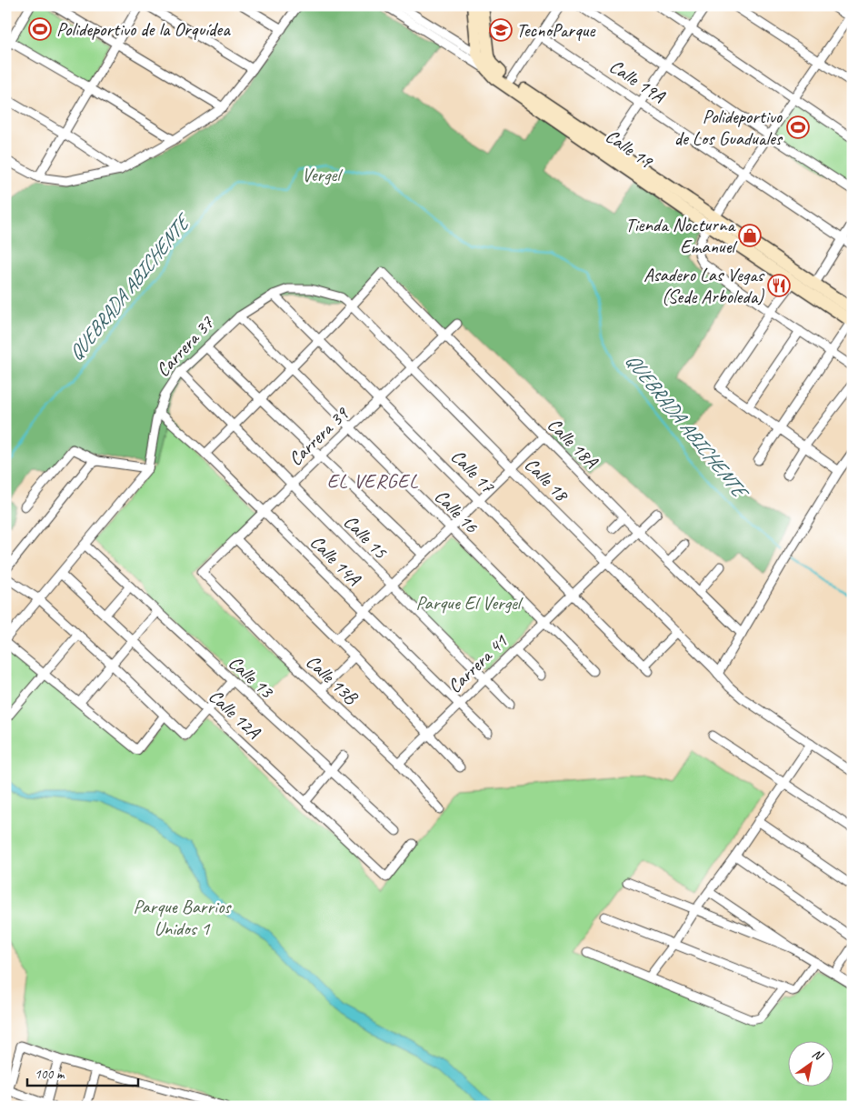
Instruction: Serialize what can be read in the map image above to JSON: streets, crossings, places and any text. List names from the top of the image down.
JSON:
{
  "streets": {
    "main road": ["Calle 19"],
    "street": [
      "Calle 19A",
      "Carrera 37",
      "Carrera 39",
      "Calle 18A",
      "Calle 17",
      "Calle 18",
      "Calle 16",
      "Calle 15",
      "Calle 14A",
      "Carrera 41",
      "Calle 13",
      "Calle 13B",
      "Calle 12A"
    ]
  },
  "crossings": [
    ["Carrera 37", "Calle 18A"],
    ["Carrera 37", "Calle 17"],
    ["Carrera 37", "Calle 18"],
    ["Carrera 37", "Calle 16"],
    ["Carrera 37", "Calle 15"],
    ["Carrera 37", "Calle 14A"],
    ["Carrera 39", "Calle 18A"],
    ["Carrera 39", "Calle 17"],
    ["Carrera 39", "Calle 18"],
    ["Carrera 39", "Calle 16"],
    ["Carrera 39", "Calle 15"],
    ["Carrera 39", "Calle 14A"],
    ["Carrera 39", "Calle 13B"],
    ["Calle 18A", "Calle 18"],
    ["Calle 18A", "Carrera 41"],
    ["Calle 17", "Calle 18"],
    ["Calle 17", "Carrera 41"],
    ["Calle 18", "Carrera 41"],
    ["Calle 16", "Carrera 41"],
    ["Calle 15", "Carrera 41"],
    ["Calle 14A", "Carrera 41"],
    ["Carrera 41", "Calle 13B"]
  ],
  "districts": ["EL VERGEL"],
  "water": ["QUEBRADA ABICHENTE"],
  "parks": ["Vergel", "Parque El Vergel", "Parque Barrios Unidos 1"],
  "places": {
    "sports": ["Polideportivo de la Orquídea", "Polideportivo de Los Guaduales"],
    "school or university": ["TecnoParque"],
    "shop": ["Tienda Nocturna Emanuel"],
    "restaurant": ["Asadero Las Vegas (Sede Arboleda)"]
  },
  "scale_bar": "100 m",
  "north": "top right"
}
